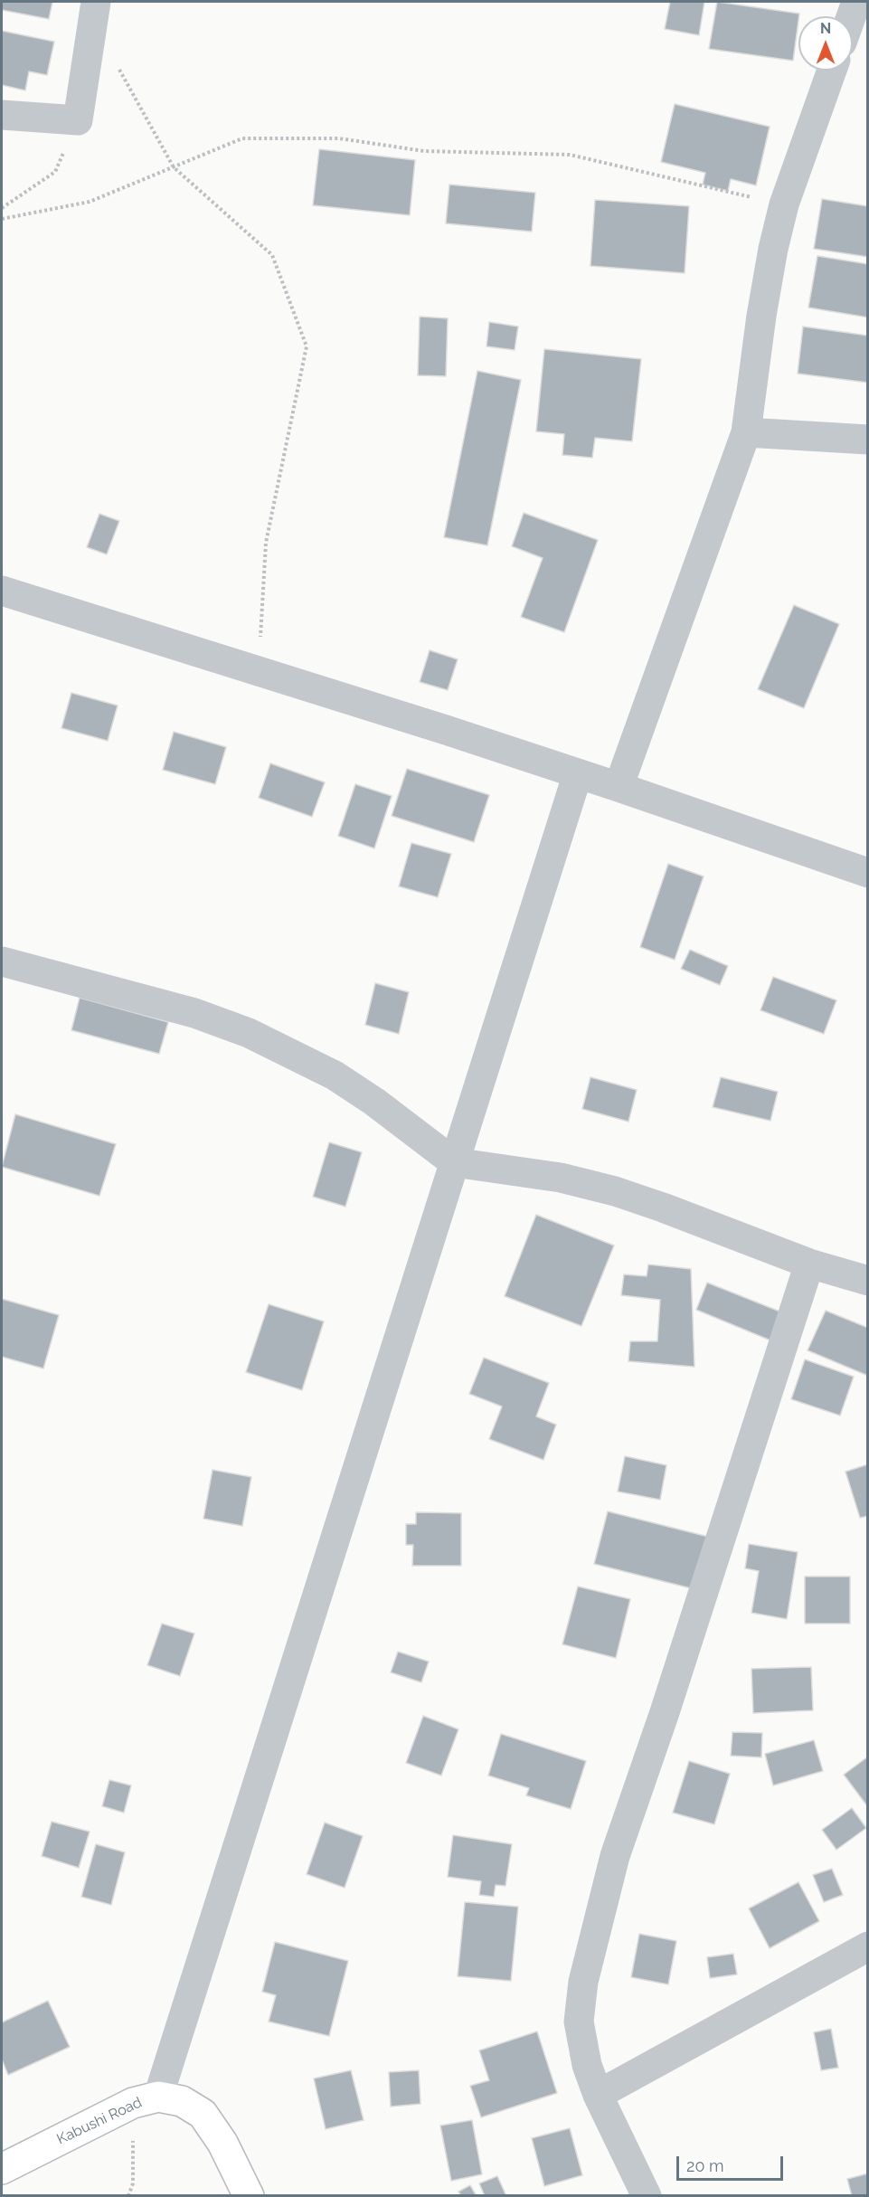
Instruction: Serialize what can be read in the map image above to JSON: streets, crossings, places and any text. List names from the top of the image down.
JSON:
{
  "streets": {
    "main road": ["Kabushi Road"]
  },
  "scale_bar": "20 m",
  "north": "top"
}
